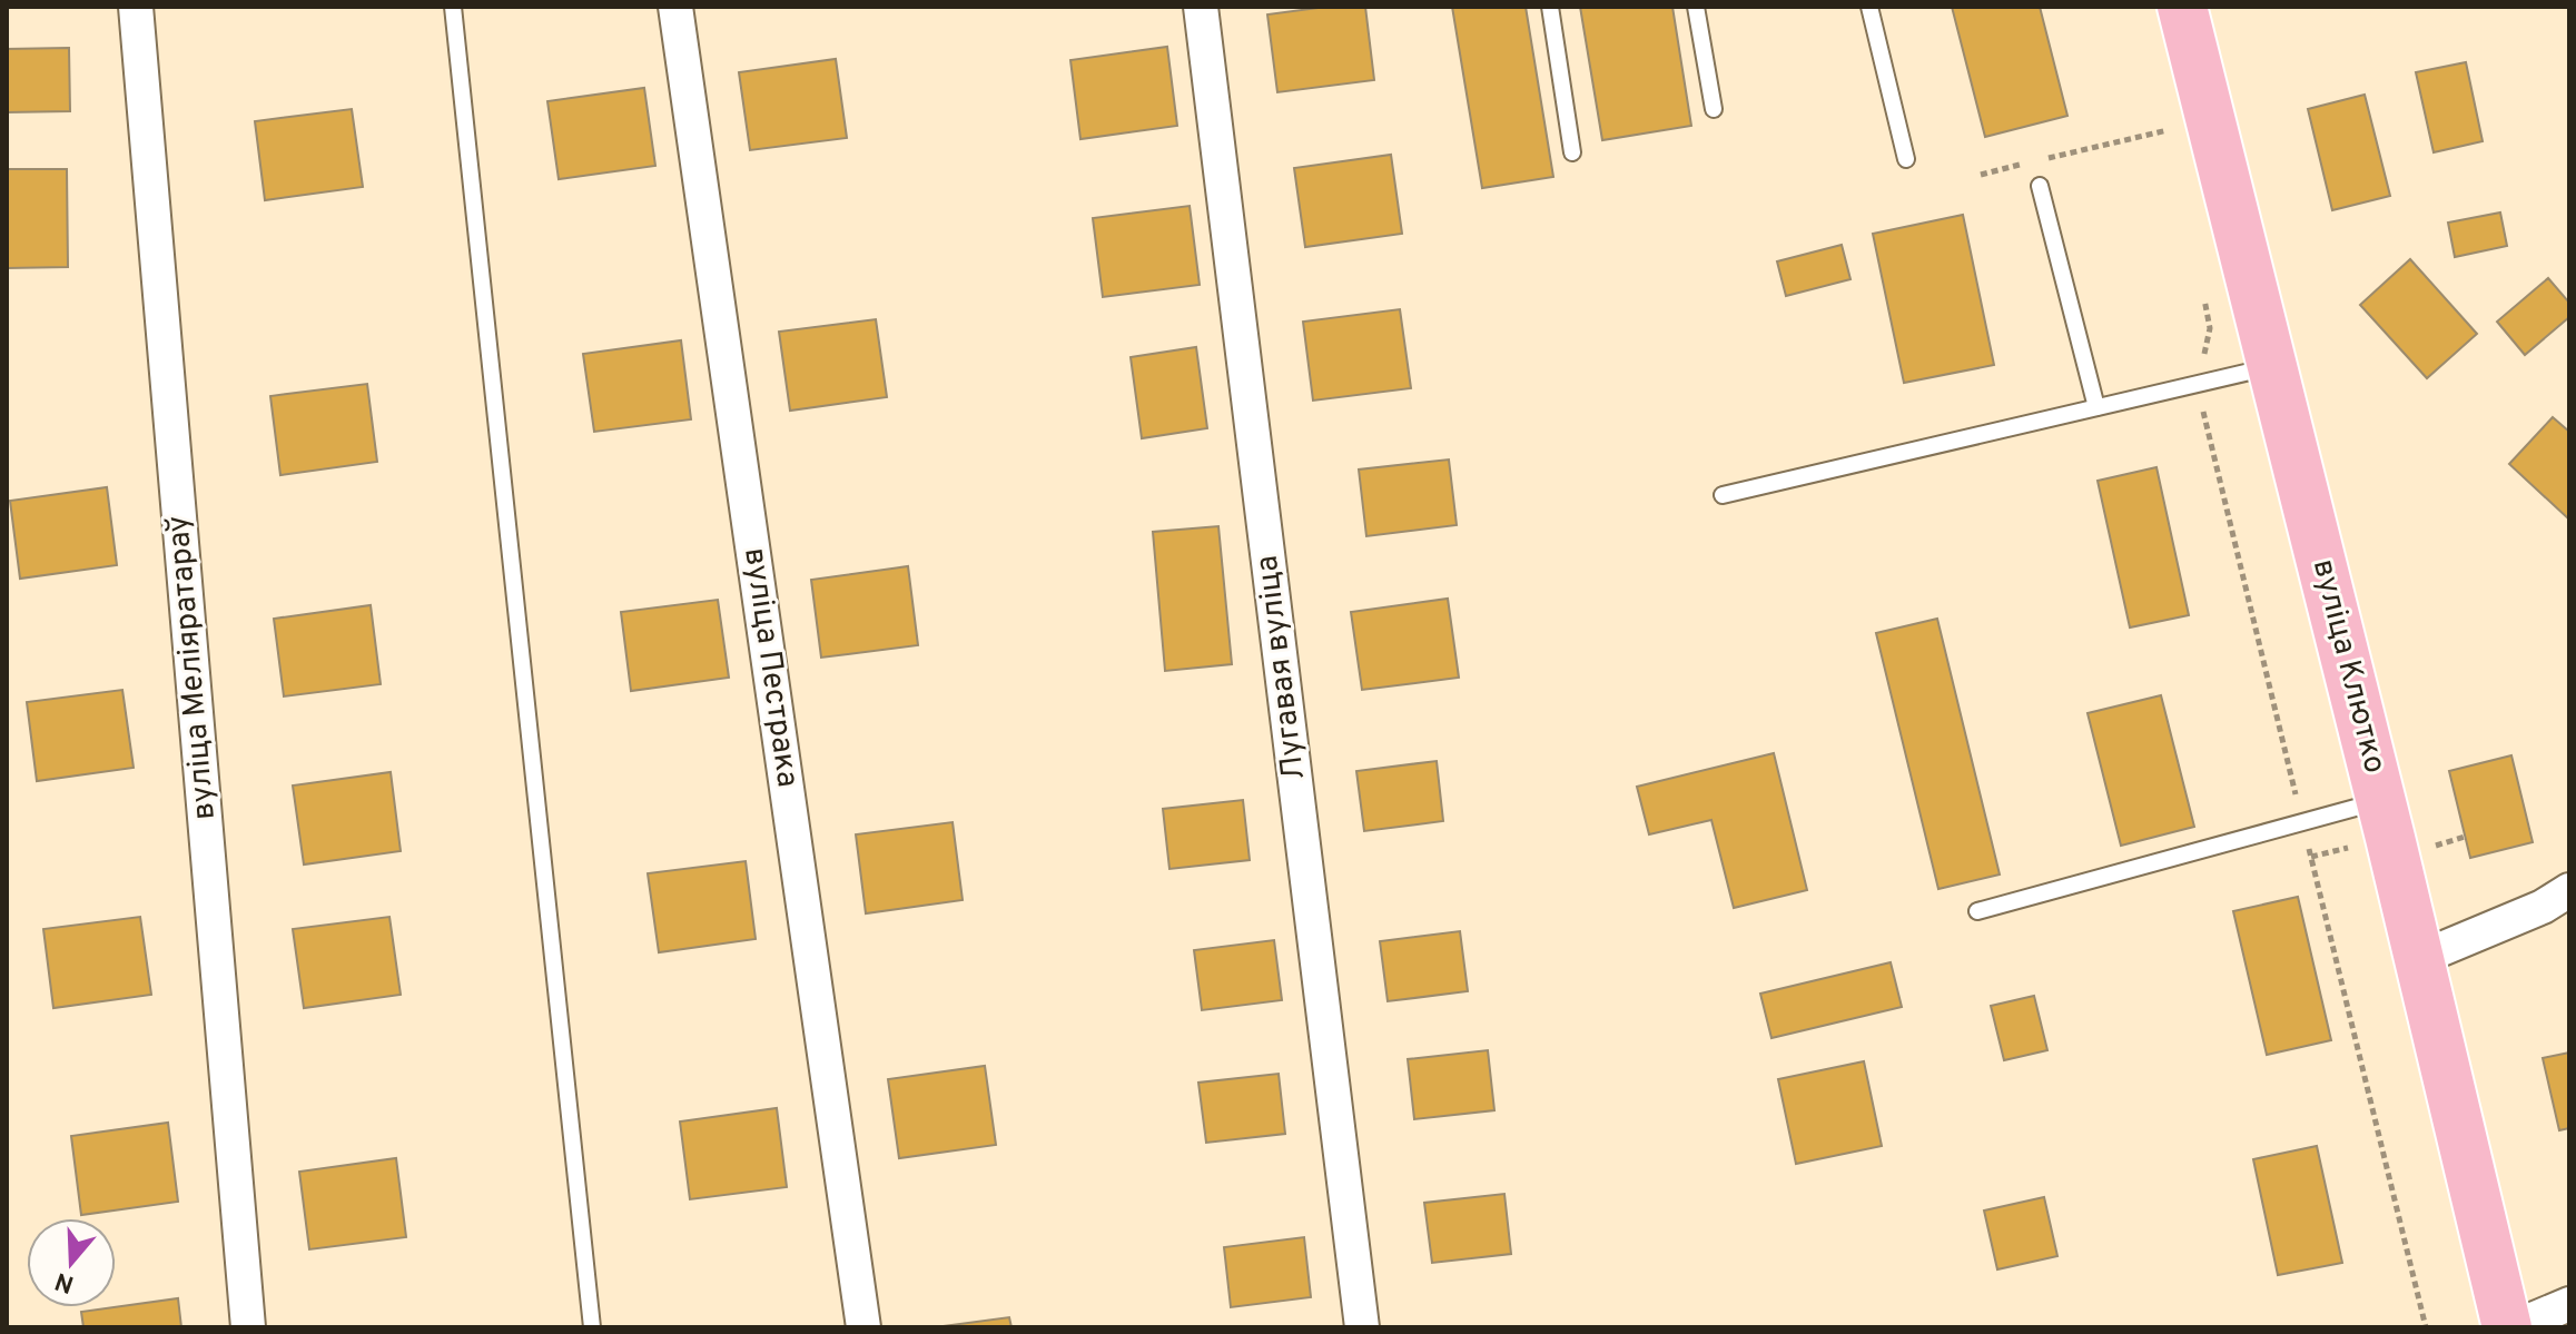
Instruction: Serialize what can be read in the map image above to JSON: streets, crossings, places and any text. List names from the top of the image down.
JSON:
{
  "streets": {
    "main road": ["вуліца Клютко"],
    "street": ["вуліца Меліяратараў", "вуліца Пестрака", "Лугавая вуліца"]
  },
  "north": "bottom"
}
